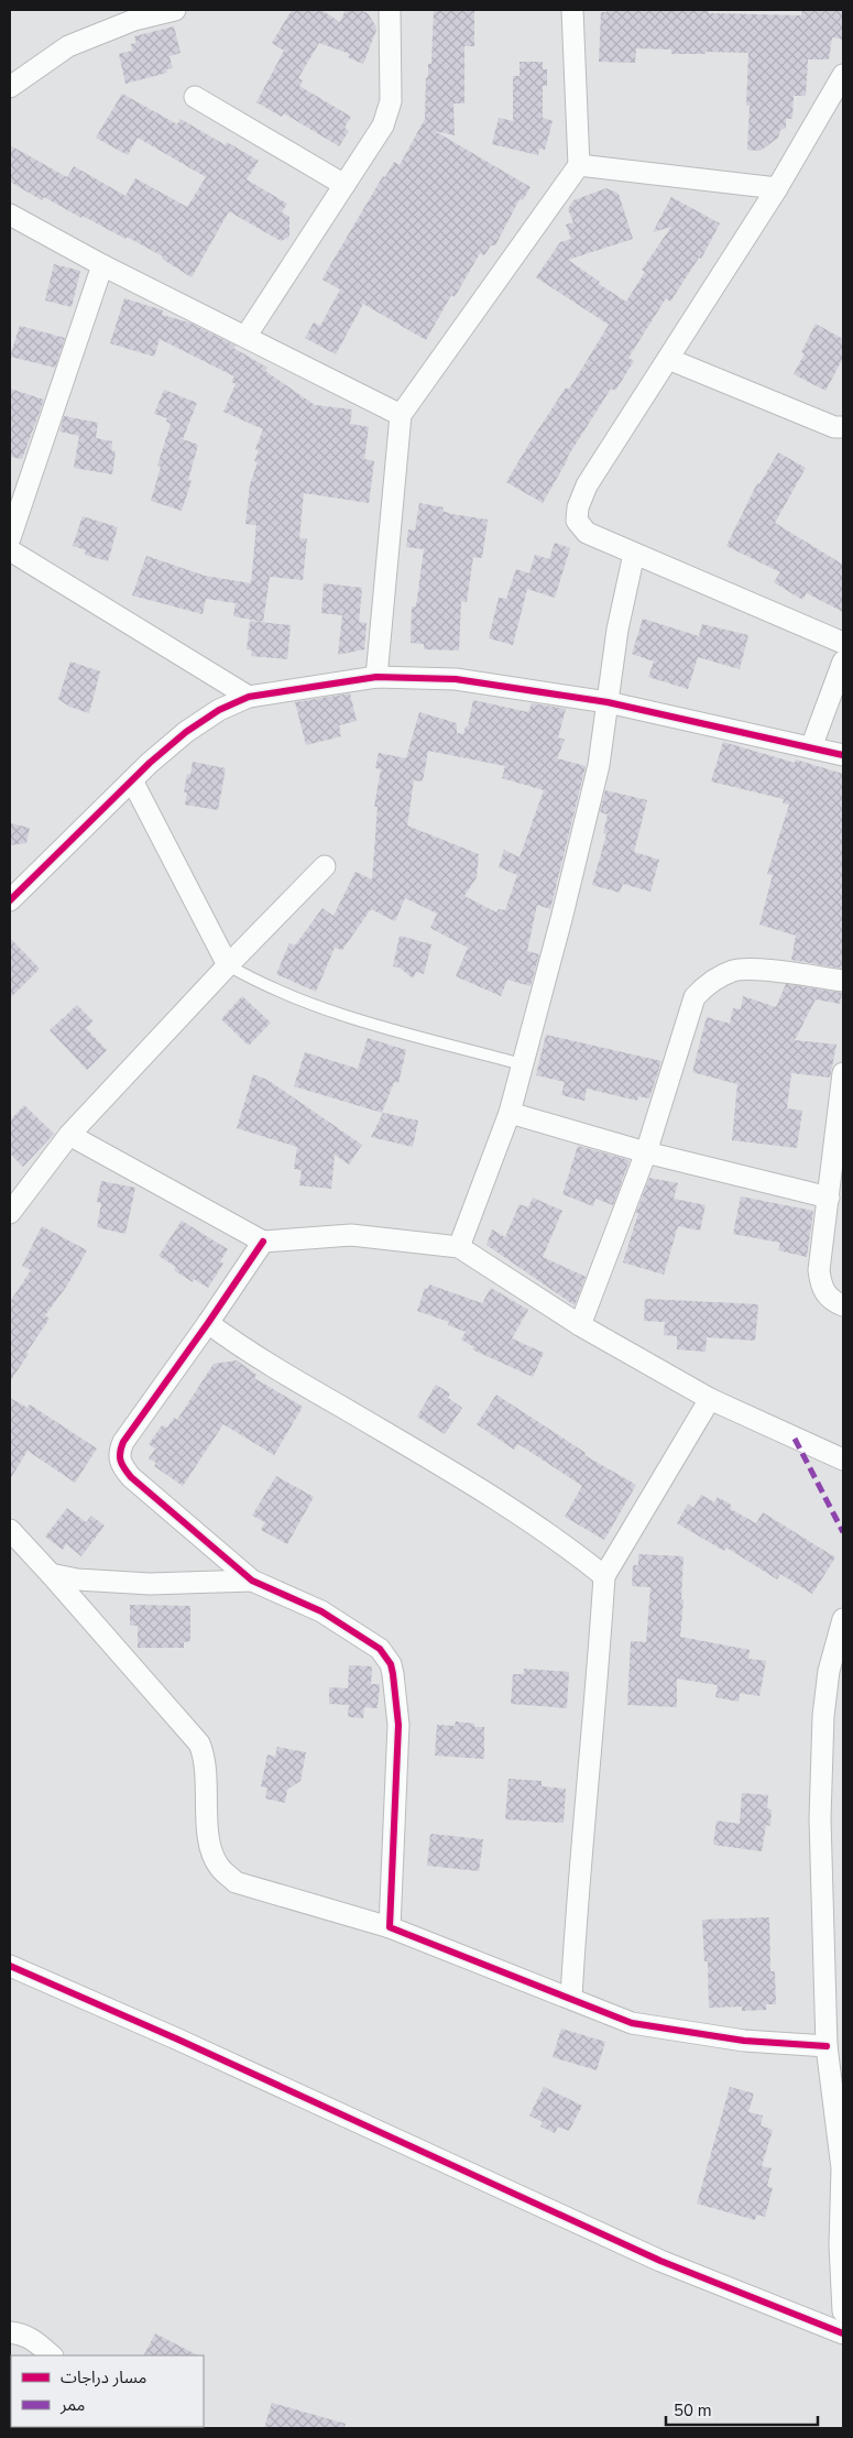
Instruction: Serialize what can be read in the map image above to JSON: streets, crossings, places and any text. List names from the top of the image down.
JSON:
{
  "legend": ["مسار دراجات", "ممر"],
  "scale_bar": "50 m"
}
